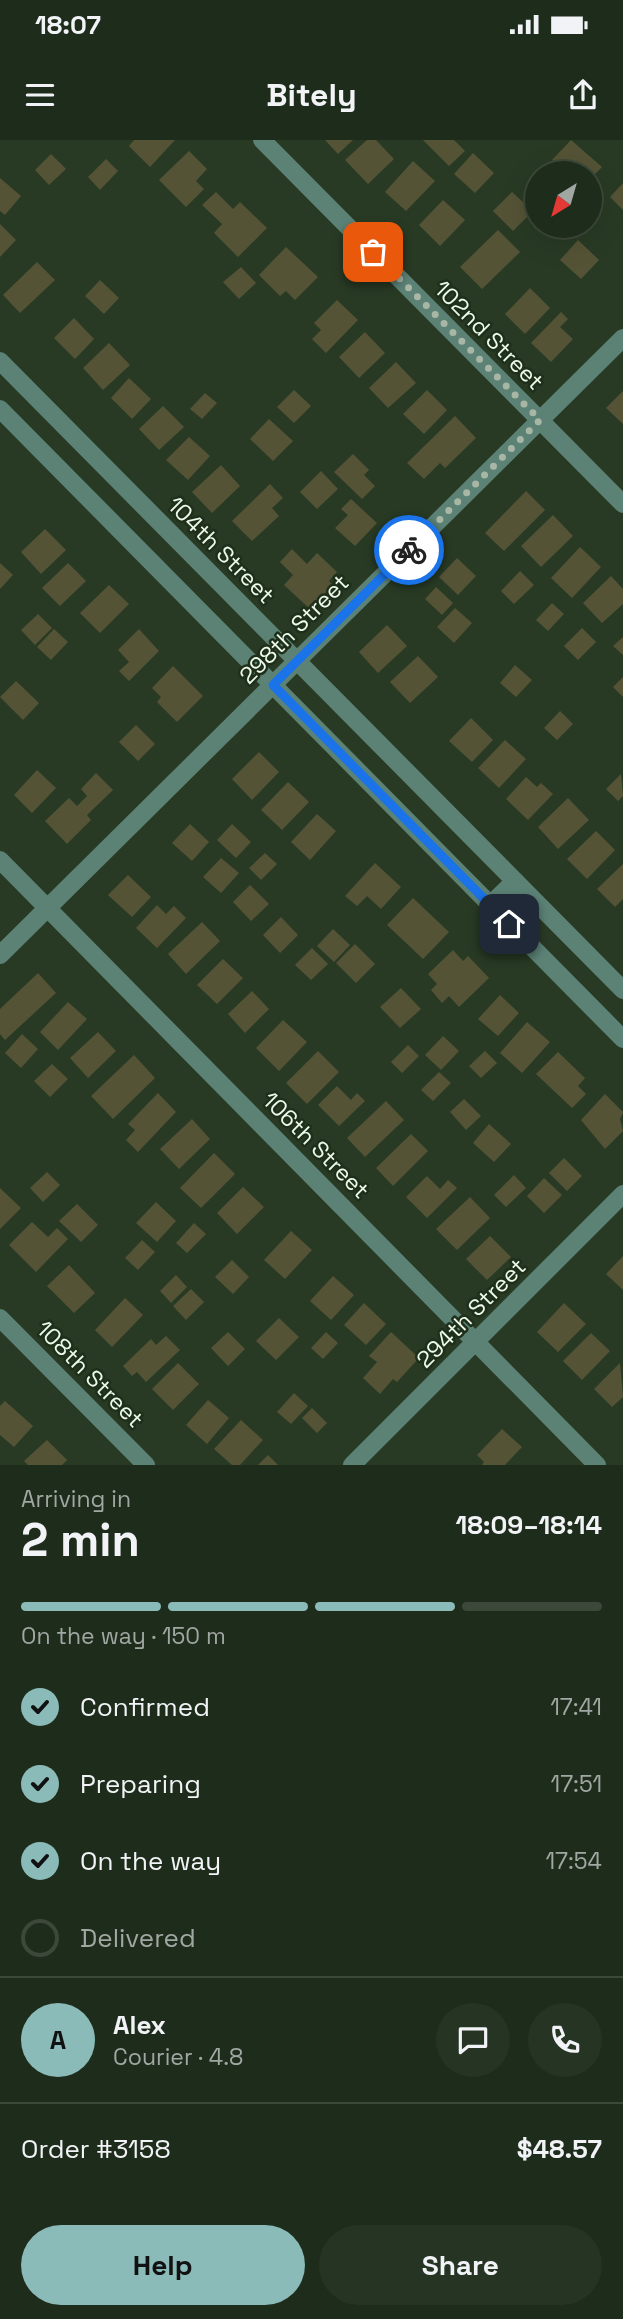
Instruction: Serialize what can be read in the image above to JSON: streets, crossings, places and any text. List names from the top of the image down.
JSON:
{
  "streets": {
    "street": [
      "102nd Street",
      "104th Street",
      "298th Street",
      "106th Street",
      "294th Street",
      "108th Street"
    ]
  },
  "crossings": [
    ["102nd Street", "298th Street"],
    ["104th Street", "298th Street"],
    ["298th Street", "106th Street"],
    ["106th Street", "294th Street"]
  ],
  "north": "bottom left",
  "page": {
    "status": "18:07",
    "header": "Bitely",
    "heading": ["2 min", "Arriving in", "18:09–18:14"],
    "panel": [
      "Alex",
      "Courier · 4.8",
      "Order #3158",
      "$48.57"
    ],
    "bar": "On the way · 150 m",
    "list": [
      ["Confirmed", "17:41"],
      ["Preparing", "17:51"],
      ["On the way", "17:54"],
      "Delivered"
    ],
    "round": "A",
    "buttons": ["Help", "Share"]
  }
}
